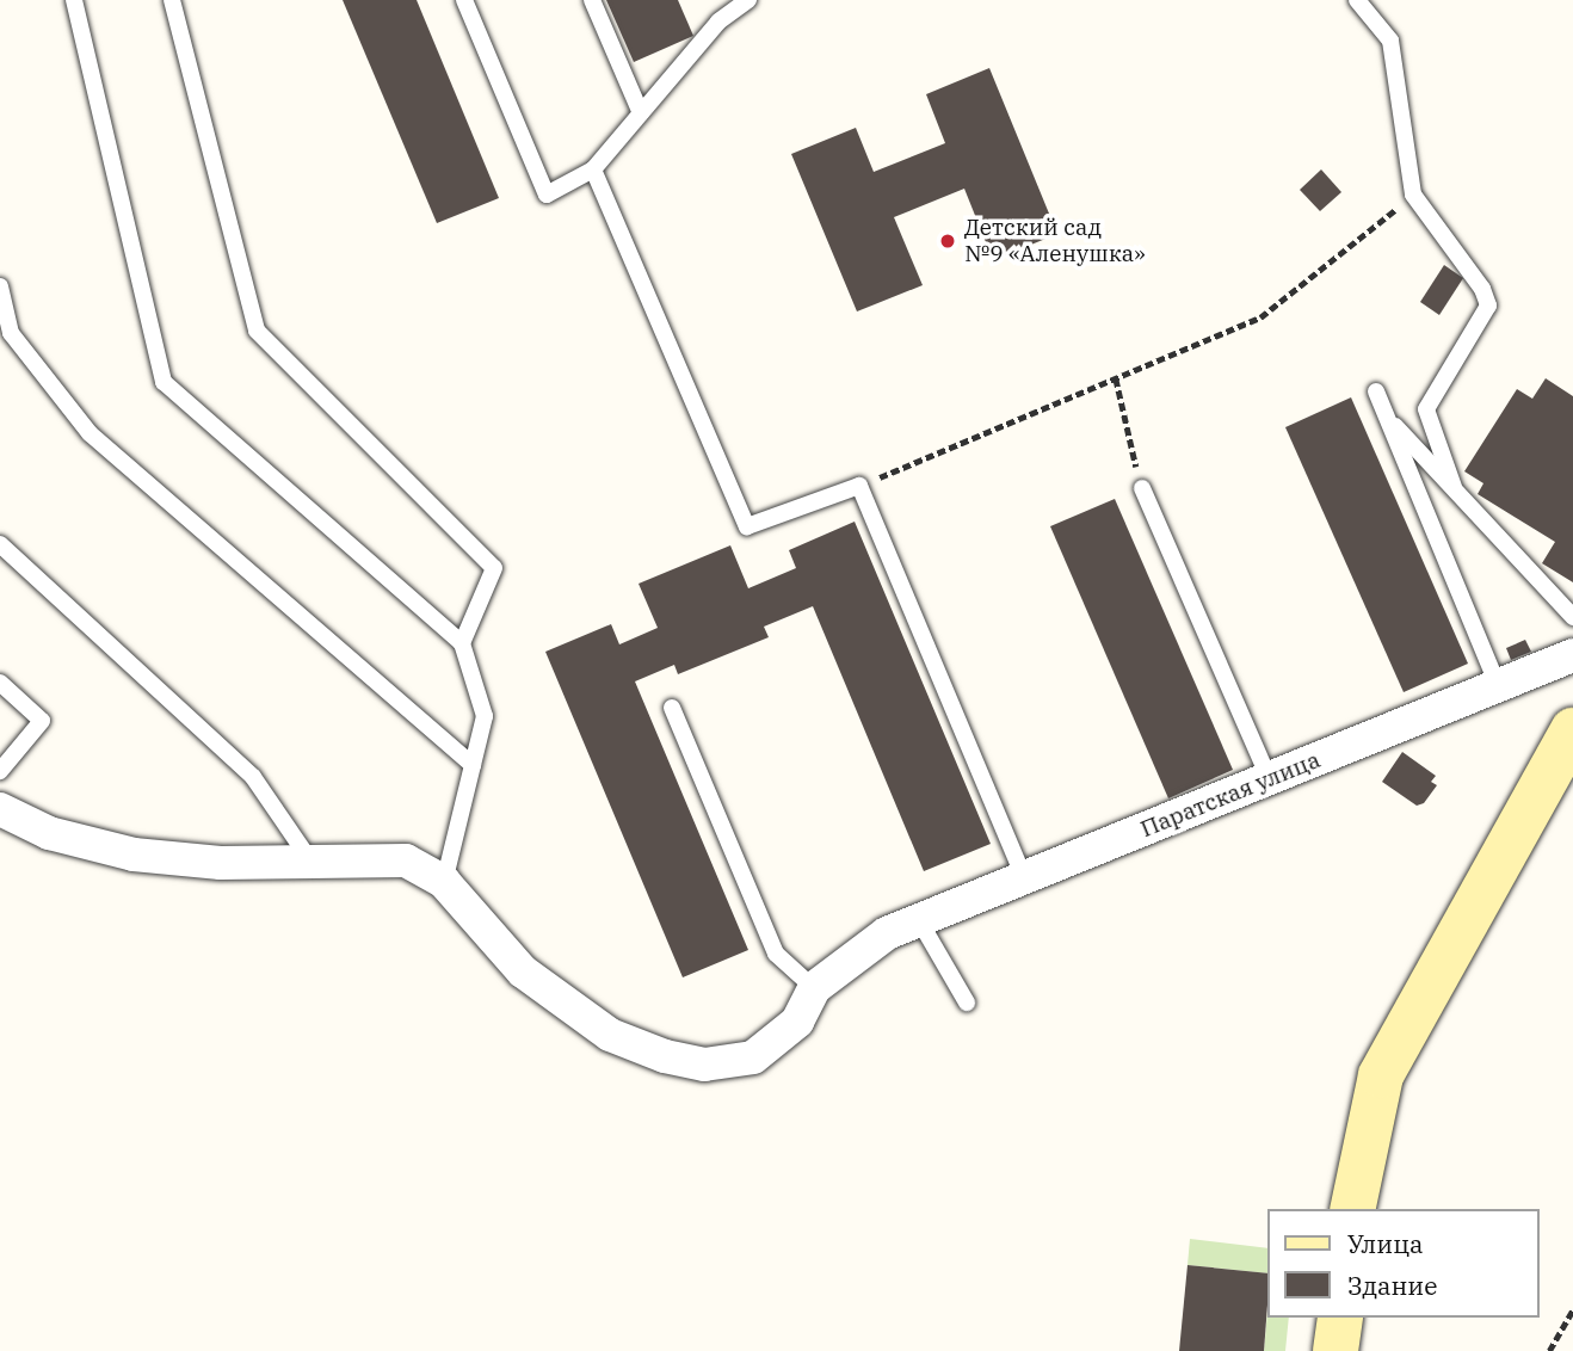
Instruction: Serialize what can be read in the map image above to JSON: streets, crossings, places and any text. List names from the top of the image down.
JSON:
{
  "streets": {
    "street": ["Паратская улица"]
  },
  "places": ["Детский сад №9 «Аленушка»"],
  "legend": ["Улица", "Здание"]
}
